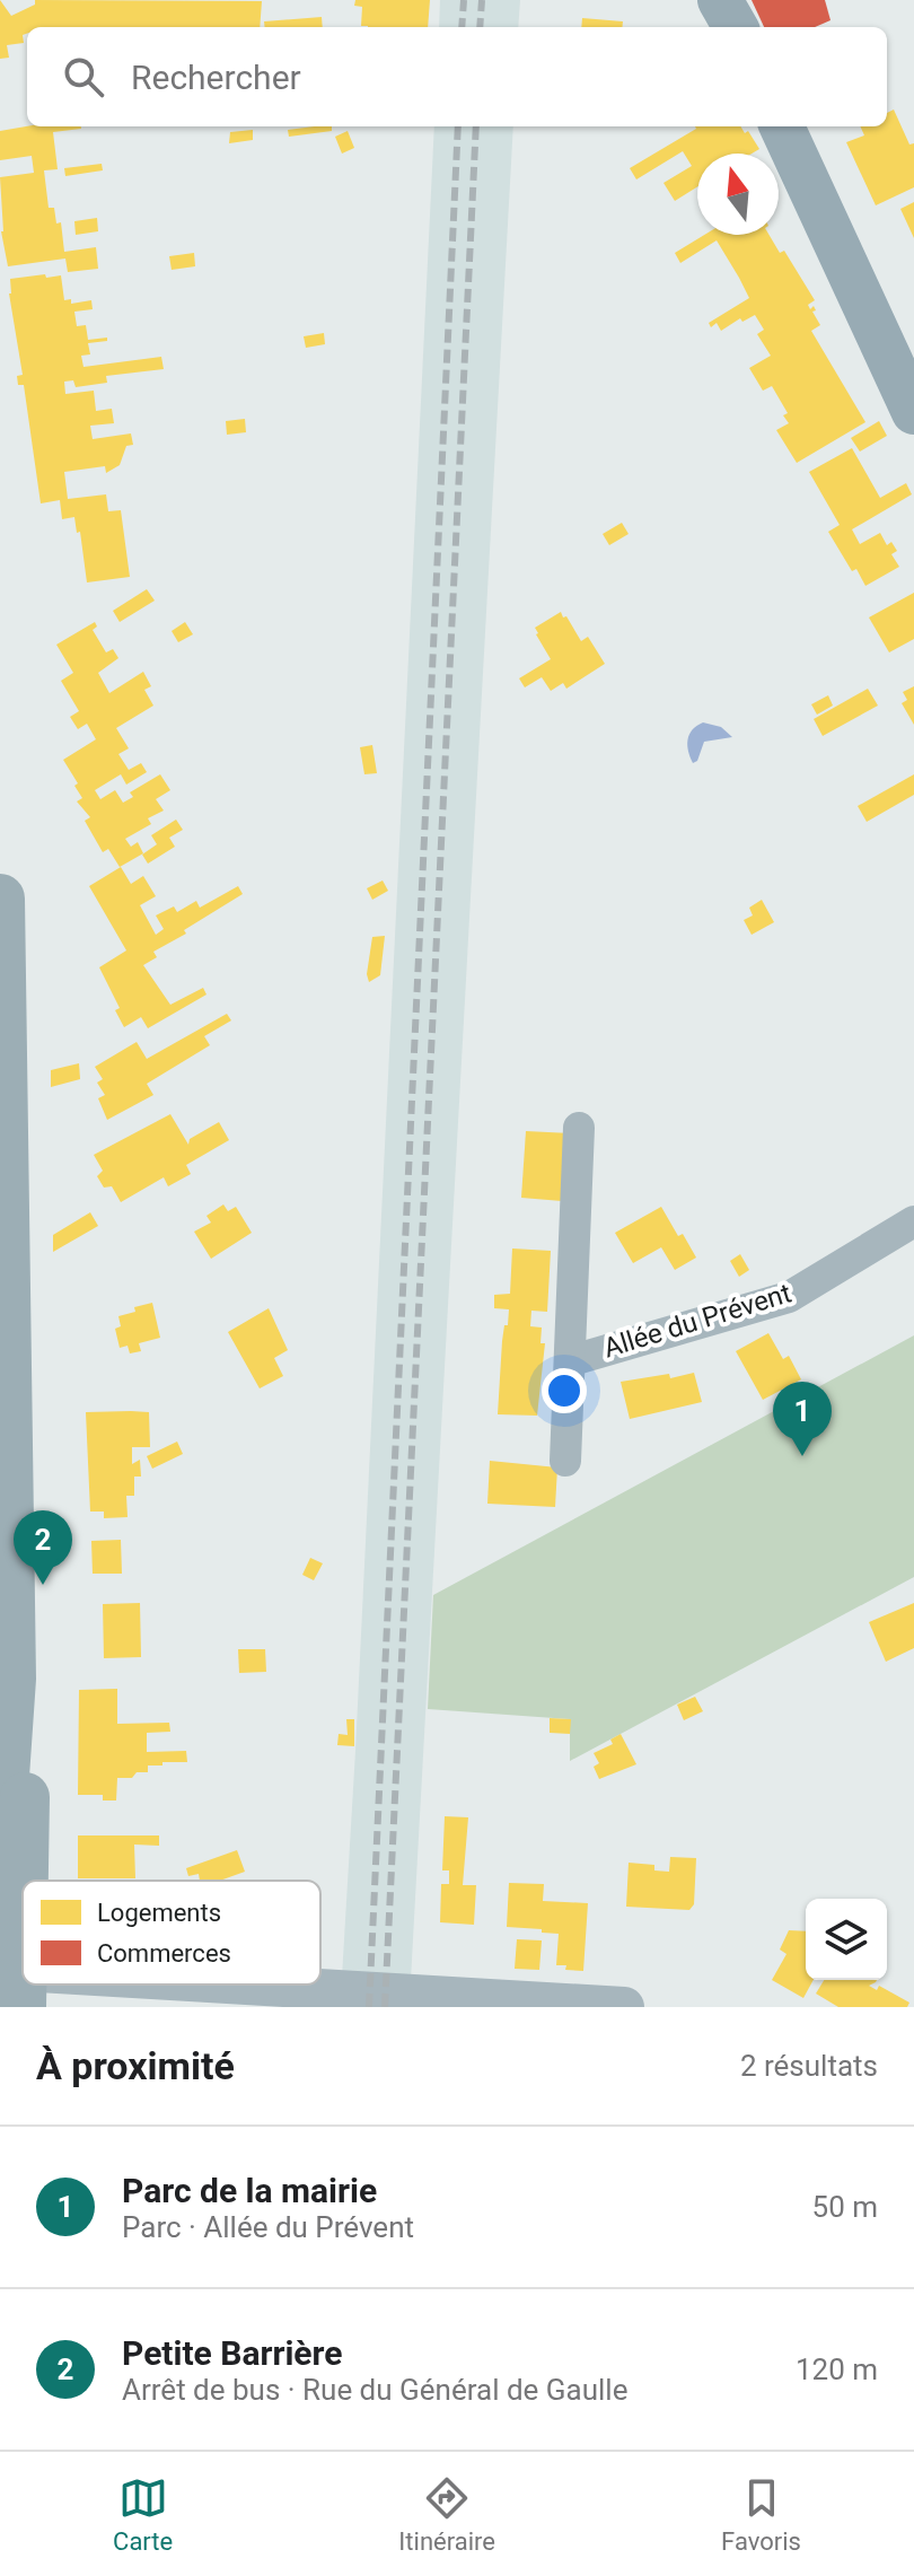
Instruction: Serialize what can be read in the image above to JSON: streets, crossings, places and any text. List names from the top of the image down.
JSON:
{
  "streets": {
    "street": ["Allée du Prévent"]
  },
  "legend": ["Logements", "Commerces"],
  "north": "top",
  "page": {
    "search": "Rechercher",
    "pins": ["1", "2"],
    "heading": ["À proximité", "2 résultats"],
    "list": [
      {
        "mark": "1",
        "name": "Parc de la mairie",
        "note": "Parc · Allée du Prévent",
        "value": "50 m"
      },
      {
        "mark": "2",
        "name": "Petite Barrière",
        "note": "Arrêt de bus · Rue du Général de Gaulle",
        "value": "120 m"
      }
    ],
    "nav": ["Carte", "Itinéraire", "Favoris"]
  }
}
